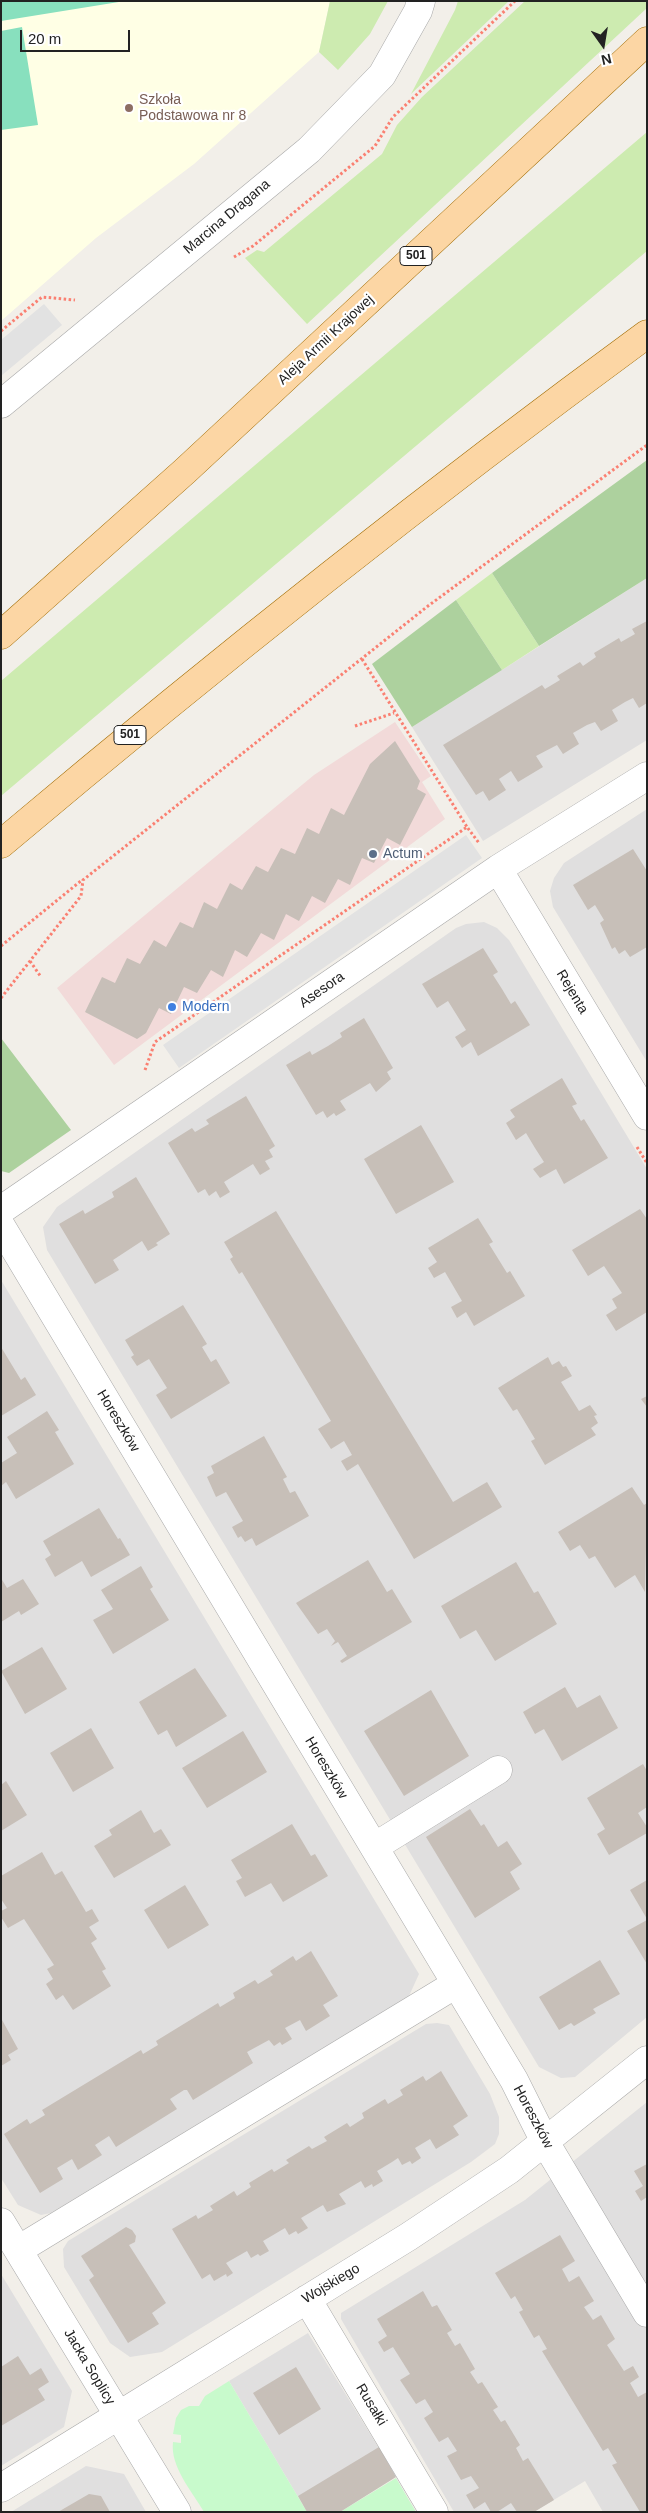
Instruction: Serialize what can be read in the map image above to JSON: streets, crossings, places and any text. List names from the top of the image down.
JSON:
{
  "streets": {
    "main road": ["501", "Aleja Armii Krajowej"],
    "street": [
      "Marcina Dragana",
      "Asesora",
      "Rejenta",
      "Horeszków",
      "Wojskiego",
      "Jacka Soplicy",
      "Rusałki"
    ]
  },
  "crossings": [
    ["Asesora", "Rejenta"],
    ["Horeszków", "Wojskiego"],
    ["Wojskiego", "Jacka Soplicy"],
    ["Wojskiego", "Rusałki"]
  ],
  "places": ["Szkoła Podstawowa nr 8", "Actum", "Modern"],
  "scale_bar": "20 m",
  "north": "bottom"
}
